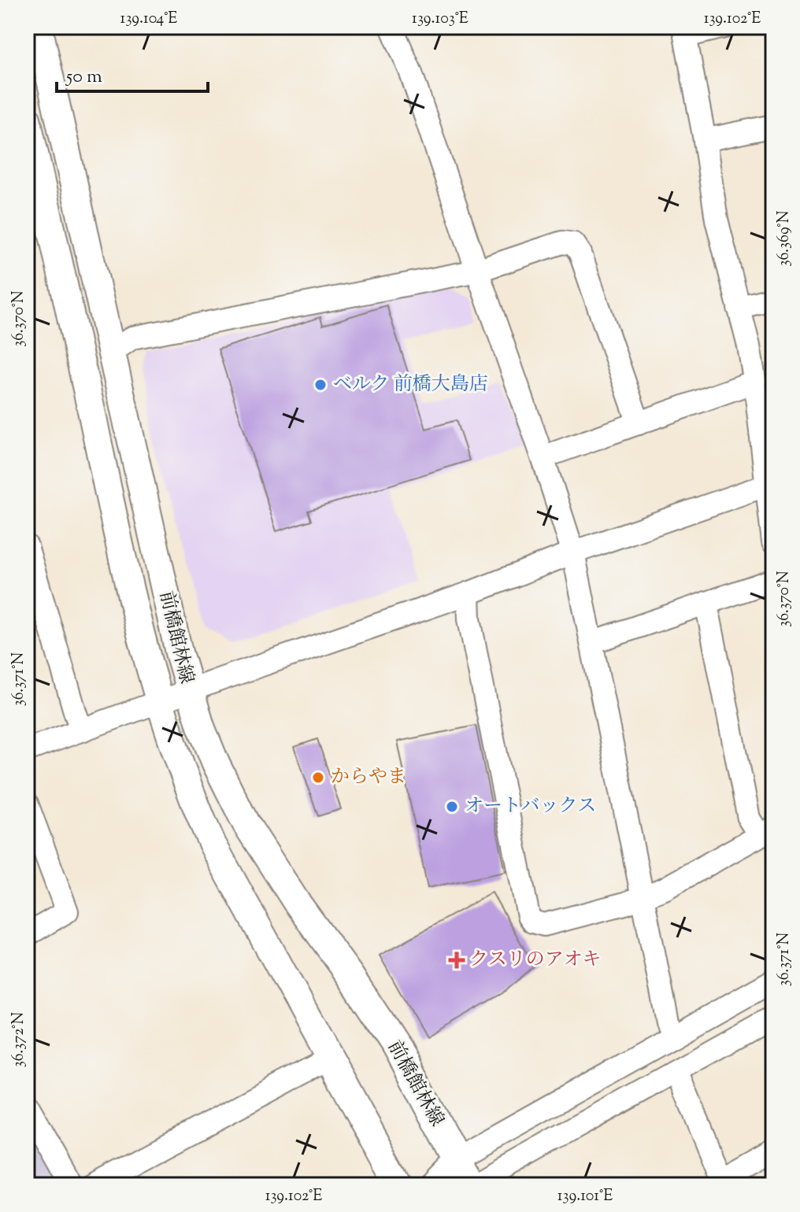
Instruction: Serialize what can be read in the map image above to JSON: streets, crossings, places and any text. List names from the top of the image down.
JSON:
{
  "streets": {
    "main road": ["前橋館林線"]
  },
  "places": {
    "other": ["ベルク 前橋大島店", "からやま", "オートバックス"],
    "health": ["クスリのアオキ"]
  },
  "scale_bar": "50 m",
  "coordinates": [
    "139.104°E",
    "139.103°E",
    "139.102°E",
    "36.369°N",
    "36.370°N",
    "36.371°N",
    "36.372°N",
    "139.101°E"
  ]
}
